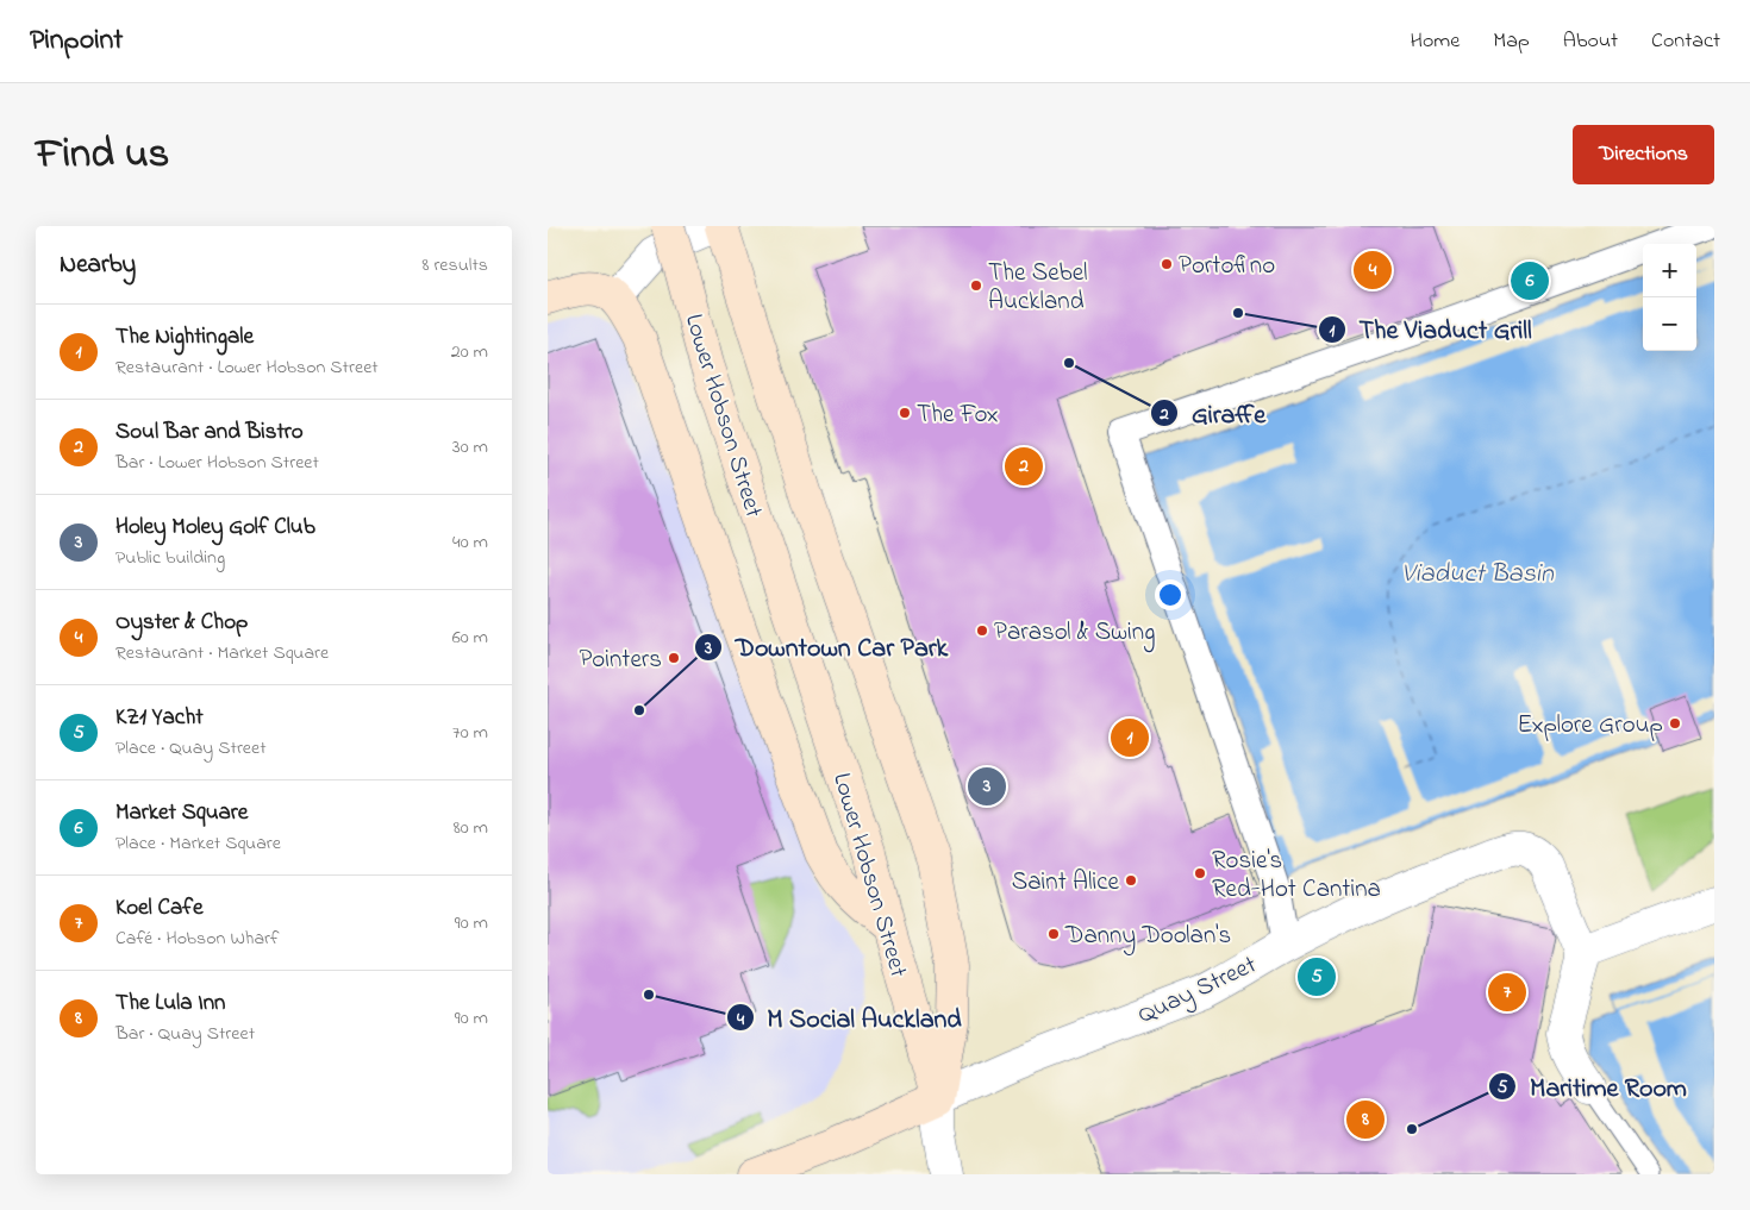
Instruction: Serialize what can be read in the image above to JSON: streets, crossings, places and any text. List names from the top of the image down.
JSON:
{
  "streets": {
    "main road": ["Lower Hobson Street", "Quay Street"]
  },
  "crossings": [
    ["Lower Hobson Street", "Quay Street"]
  ],
  "water": ["Viaduct Basin"],
  "places": [
    "Portofino",
    "The Sebel Auckland",
    "The Viaduct Grill",
    "Giraffe",
    "The Fox",
    "Parasol & Swing",
    "Pointers",
    "Downtown Car Park",
    "Explore Group",
    "Rosie's Red-Hot Cantina",
    "Saint Alice",
    "Danny Doolan's",
    "M Social Auckland",
    "Maritime Room"
  ],
  "page": {
    "header": "Pinpoint",
    "nav": [
      "Home",
      "Map",
      "About",
      "Contact"
    ],
    "title": "Find us",
    "buttons": "Directions",
    "heading": ["Nearby", "8 results"],
    "map_buttons": ["+", "−"],
    "pins": [
      "4",
      "6",
      "2",
      "1",
      "3",
      "5",
      "7",
      "8"
    ],
    "list": [
      {
        "mark": "1",
        "name": "The Nightingale",
        "note": "Restaurant · Lower Hobson Street",
        "value": "20 m"
      },
      {
        "mark": "2",
        "name": "Soul Bar and Bistro",
        "note": "Bar · Lower Hobson Street",
        "value": "30 m"
      },
      {
        "mark": "3",
        "name": "Holey Moley Golf Club",
        "note": "Public building",
        "value": "40 m"
      },
      {
        "mark": "4",
        "name": "Oyster & Chop",
        "note": "Restaurant · Market Square",
        "value": "60 m"
      },
      {
        "mark": "5",
        "name": "KZ1 Yacht",
        "note": "Place · Quay Street",
        "value": "70 m"
      },
      {
        "mark": "6",
        "name": "Market Square",
        "note": "Place · Market Square",
        "value": "80 m"
      },
      {
        "mark": "7",
        "name": "Koel Cafe",
        "note": "Café · Hobson Wharf",
        "value": "90 m"
      },
      {
        "mark": "8",
        "name": "The Lula Inn",
        "note": "Bar · Quay Street",
        "value": "90 m"
      }
    ]
  }
}
